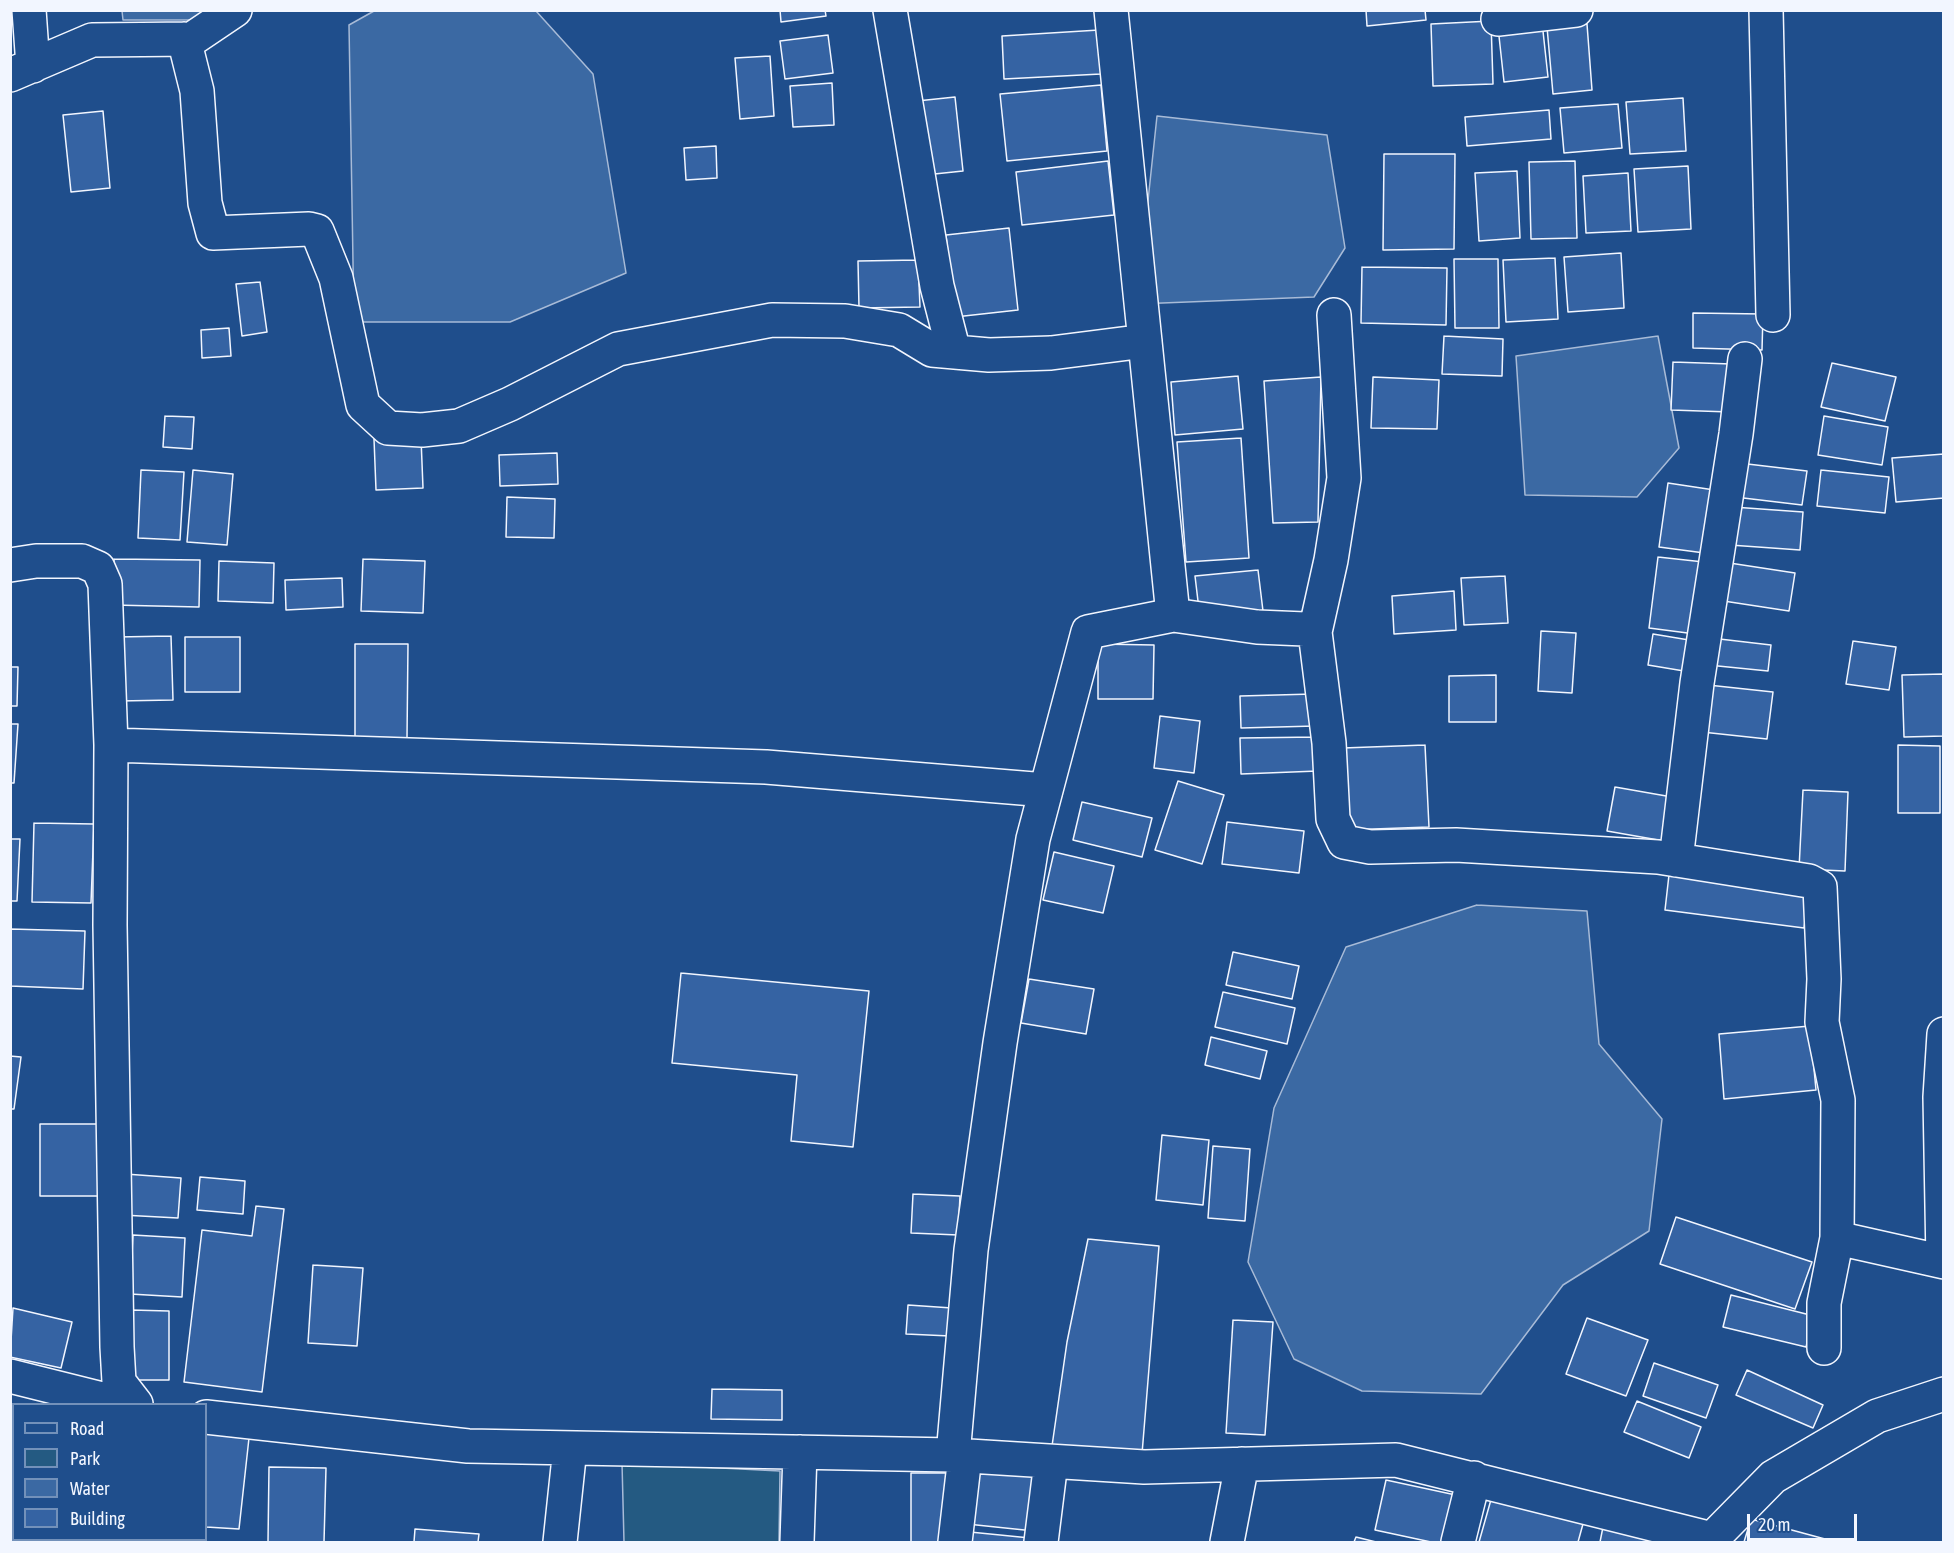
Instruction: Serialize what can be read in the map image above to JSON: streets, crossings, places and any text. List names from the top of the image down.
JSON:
{
  "legend": [
    "Road",
    "Park",
    "Water",
    "Building"
  ],
  "scale_bar": "20 m"
}
